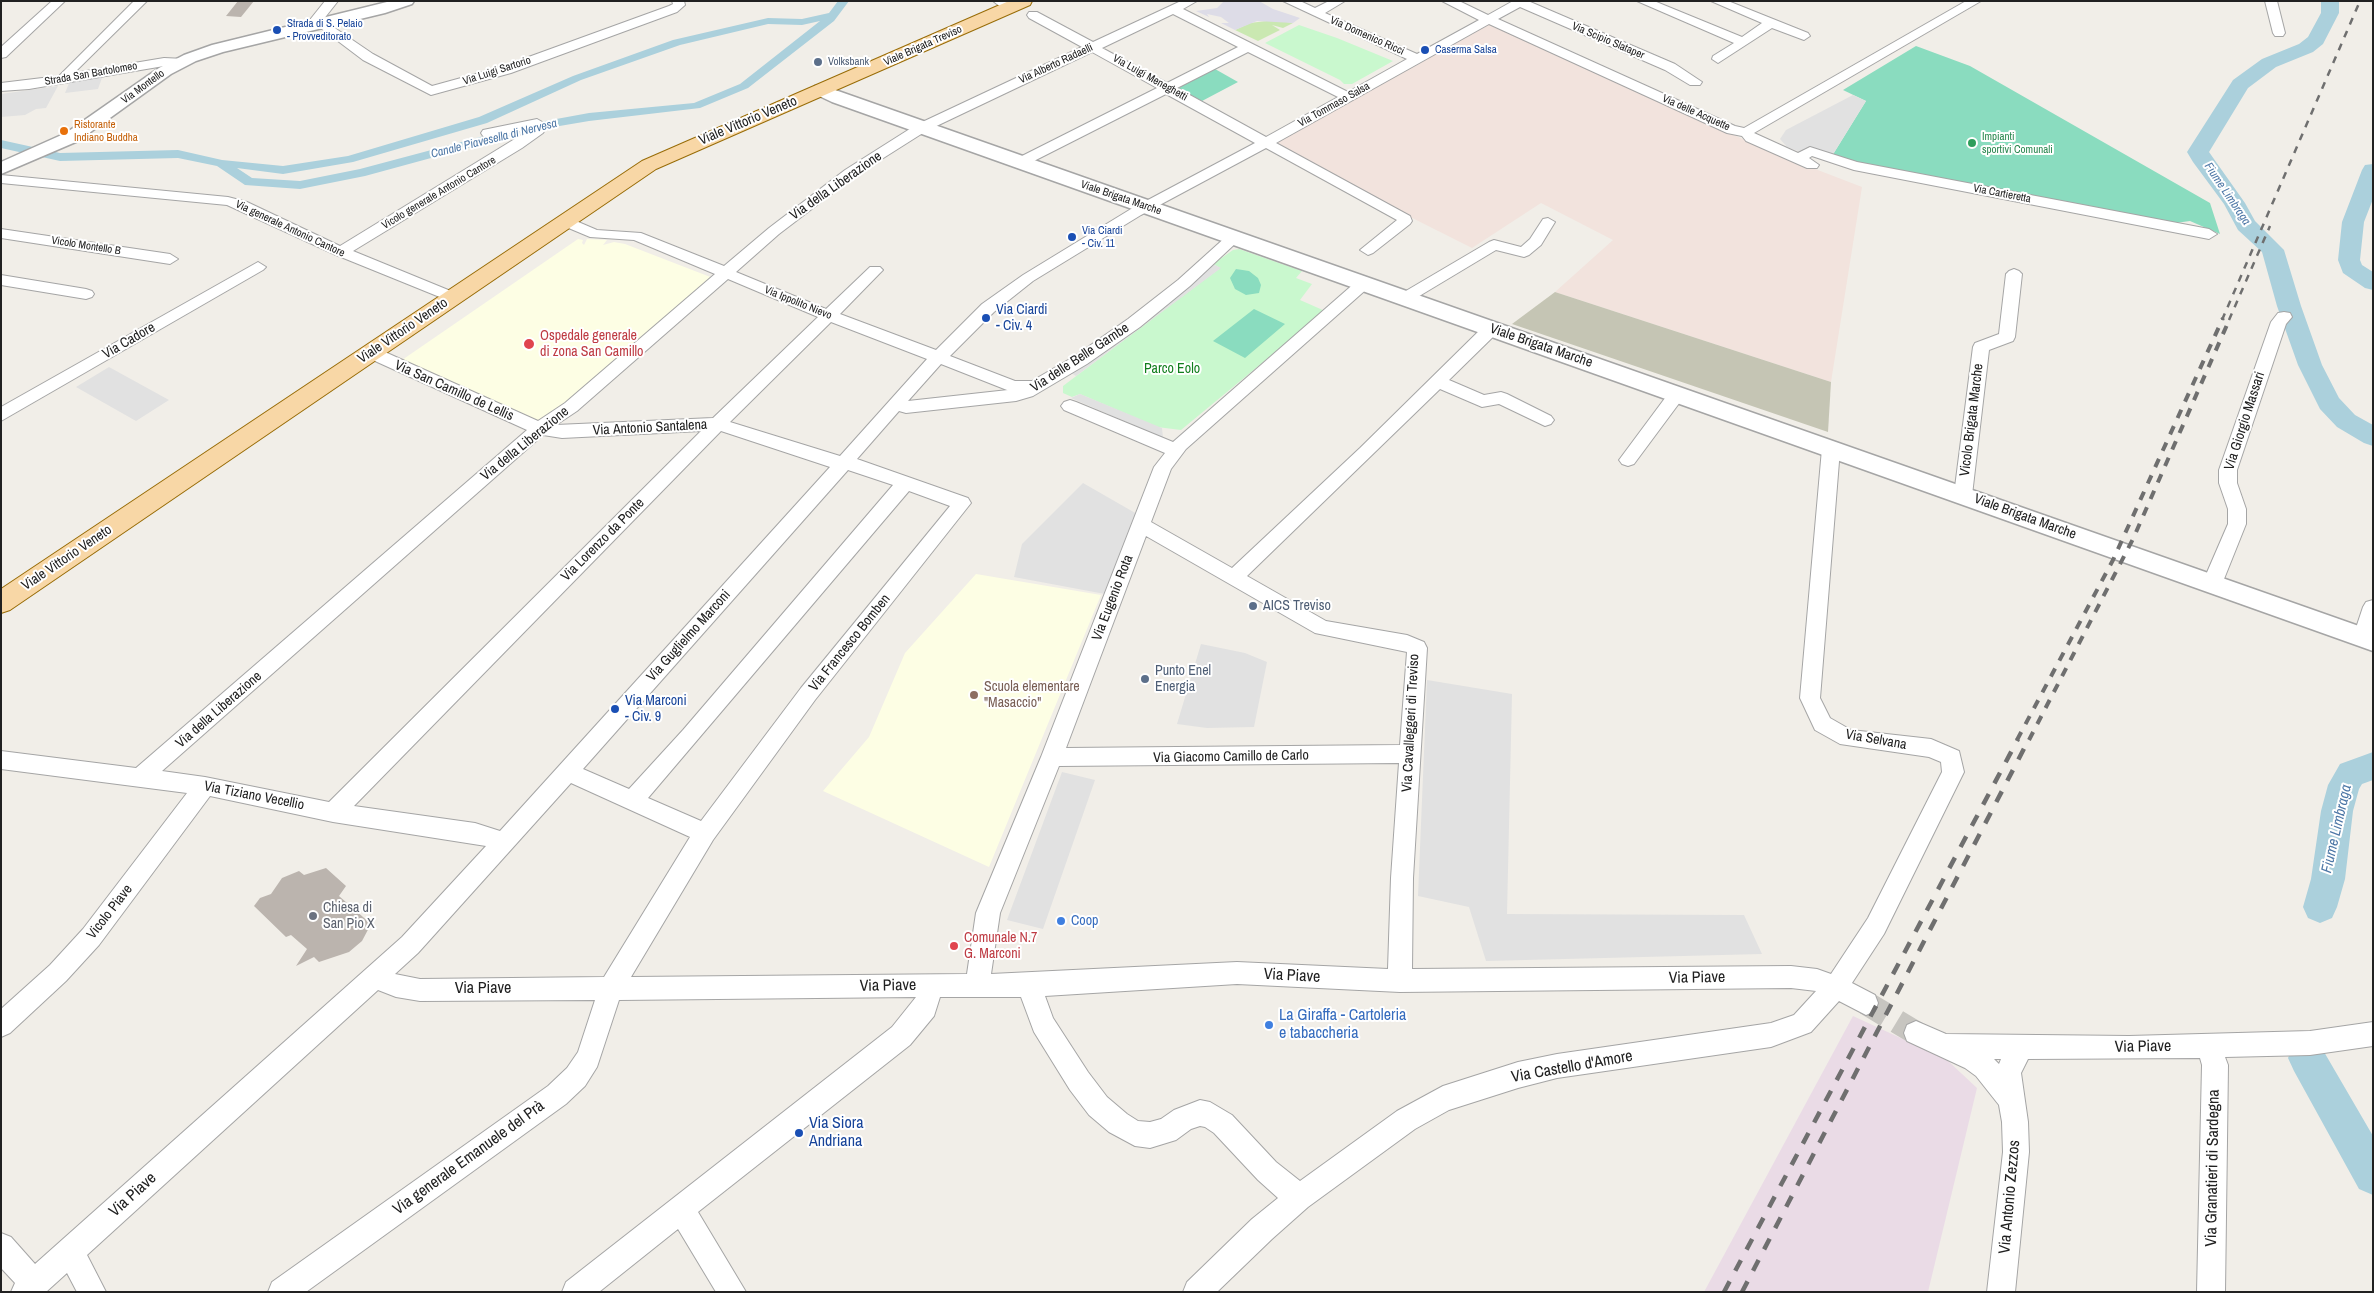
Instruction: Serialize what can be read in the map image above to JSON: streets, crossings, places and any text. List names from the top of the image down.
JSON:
{
  "streets": {
    "main road": ["Viale Brigata Treviso", "Viale Vittorio Veneto"],
    "street": [
      "Via Domenico Ricci",
      "Via Scipio Slataper",
      "Via Alberto Radaelli",
      "Via Luigi Sartorio",
      "Strada San Bartolomeo",
      "Via Luigi Meneghetti",
      "Via Montello",
      "Via Tommaso Salsa",
      "Via delle Acquette",
      "Via della Liberazione",
      "Vicolo generale Antonio Cantore",
      "Via Cartieretta",
      "Viale Brigata Marche",
      "Via generale Antonio Cantore",
      "Vicolo Montello B",
      "Via Ippolito Nievo",
      "Via Cadore",
      "Via delle Belle Gambe",
      "Via San Camillo de Lellis",
      "Vicolo Brigata Marche",
      "Via Giorgio Massari",
      "Via Antonio Santalena",
      "Via Lorenzo da Ponte",
      "Via Eugenio Rota",
      "Via Guglielmo Marconi",
      "Via Francesco Bomben",
      "Via Cavalleggeri di Treviso",
      "Via Selvana",
      "Via Giacomo Camillo de Carlo",
      "Via Tiziano Vecellio",
      "Vicolo Piave",
      "Via Piave",
      "Via Castello d'Amore",
      "Via generale Emanuele del Prà",
      "Via Granatieri di Sardegna",
      "Via Antonio Zezzos"
    ]
  },
  "crossings": [
    ["Via Domenico Ricci", "Via Tommaso Salsa"],
    ["Via Scipio Slataper", "Via Tommaso Salsa"],
    ["Viale Brigata Treviso", "Via Luigi Meneghetti"],
    ["Viale Brigata Treviso", "Viale Vittorio Veneto"],
    ["Viale Brigata Treviso", "Viale Brigata Marche"],
    ["Via Alberto Radaelli", "Via Luigi Meneghetti"],
    ["Via Alberto Radaelli", "Via della Liberazione"],
    ["Via Alberto Radaelli", "Viale Brigata Marche"],
    ["Via Luigi Sartorio", "Via Montello"],
    ["Strada San Bartolomeo", "Via Montello"],
    ["Via Luigi Meneghetti", "Via Tommaso Salsa"],
    ["Via Tommaso Salsa", "Via delle Acquette"],
    ["Via Tommaso Salsa", "Viale Brigata Marche"],
    ["Via Tommaso Salsa", "Via Guglielmo Marconi"],
    ["Via delle Acquette", "Via Cartieretta"],
    ["Viale Vittorio Veneto", "Viale Brigata Marche"],
    ["Viale Vittorio Veneto", "Via generale Antonio Cantore"],
    ["Viale Vittorio Veneto", "Via Ippolito Nievo"],
    ["Viale Vittorio Veneto", "Via San Camillo de Lellis"],
    ["Via della Liberazione", "Viale Brigata Marche"],
    ["Via della Liberazione", "Via Ippolito Nievo"],
    ["Via della Liberazione", "Via San Camillo de Lellis"],
    ["Via della Liberazione", "Via Antonio Santalena"],
    ["Via della Liberazione", "Via Tiziano Vecellio"],
    ["Vicolo generale Antonio Cantore", "Via generale Antonio Cantore"],
    ["Viale Brigata Marche", "Via delle Belle Gambe"],
    ["Viale Brigata Marche", "Vicolo Brigata Marche"],
    ["Viale Brigata Marche", "Via Giorgio Massari"],
    ["Viale Brigata Marche", "Via Eugenio Rota"],
    ["Viale Brigata Marche", "Via Selvana"],
    ["Via Ippolito Nievo", "Via delle Belle Gambe"],
    ["Via Ippolito Nievo", "Via Lorenzo da Ponte"],
    ["Via Ippolito Nievo", "Via Guglielmo Marconi"],
    ["Via delle Belle Gambe", "Via Guglielmo Marconi"],
    ["Via San Camillo de Lellis", "Via Antonio Santalena"],
    ["Via Antonio Santalena", "Via Lorenzo da Ponte"],
    ["Via Antonio Santalena", "Via Guglielmo Marconi"],
    ["Via Antonio Santalena", "Via Francesco Bomben"],
    ["Via Lorenzo da Ponte", "Via Tiziano Vecellio"],
    ["Via Eugenio Rota", "Via Giacomo Camillo de Carlo"],
    ["Via Eugenio Rota", "Via Piave"],
    ["Via Guglielmo Marconi", "Via Francesco Bomben"],
    ["Via Guglielmo Marconi", "Via Tiziano Vecellio"],
    ["Via Guglielmo Marconi", "Via Piave"],
    ["Via Francesco Bomben", "Via Piave"],
    ["Via Francesco Bomben", "Via generale Emanuele del Prà"],
    ["Via Cavalleggeri di Treviso", "Via Giacomo Camillo de Carlo"],
    ["Via Cavalleggeri di Treviso", "Via Piave"],
    ["Via Selvana", "Via Piave"],
    ["Via Selvana", "Via Castello d'Amore"],
    ["Via Tiziano Vecellio", "Vicolo Piave"],
    ["Via Piave", "Via Castello d'Amore"],
    ["Via Piave", "Via generale Emanuele del Prà"],
    ["Via Piave", "Via Granatieri di Sardegna"],
    ["Via Piave", "Via Antonio Zezzos"]
  ],
  "water": ["Canale Piavesella di Nervesa", "Fiume Limbraga"],
  "parks": ["Parco Eolo"],
  "places": [
    "Strada di S. Pelaio - Provveditorato",
    "Caserma Salsa",
    "Volksbank",
    "Ristorante Indiano Buddha",
    "Impianti sportivi Comunali",
    "Via Ciardi - Civ. 11",
    "Via Ciardi - Civ. 4",
    "Ospedale generale di zona San Camillo",
    "AICS Treviso",
    "Punto Enel Energia",
    "Scuola elementare \"Masaccio\"",
    "Via Marconi - Civ. 9",
    "Chiesa di San Pio X",
    "Coop",
    "Comunale N.7 G. Marconi",
    "La Giraffa - Cartoleria e tabaccheria",
    "Via Siora Andriana"
  ]
}
